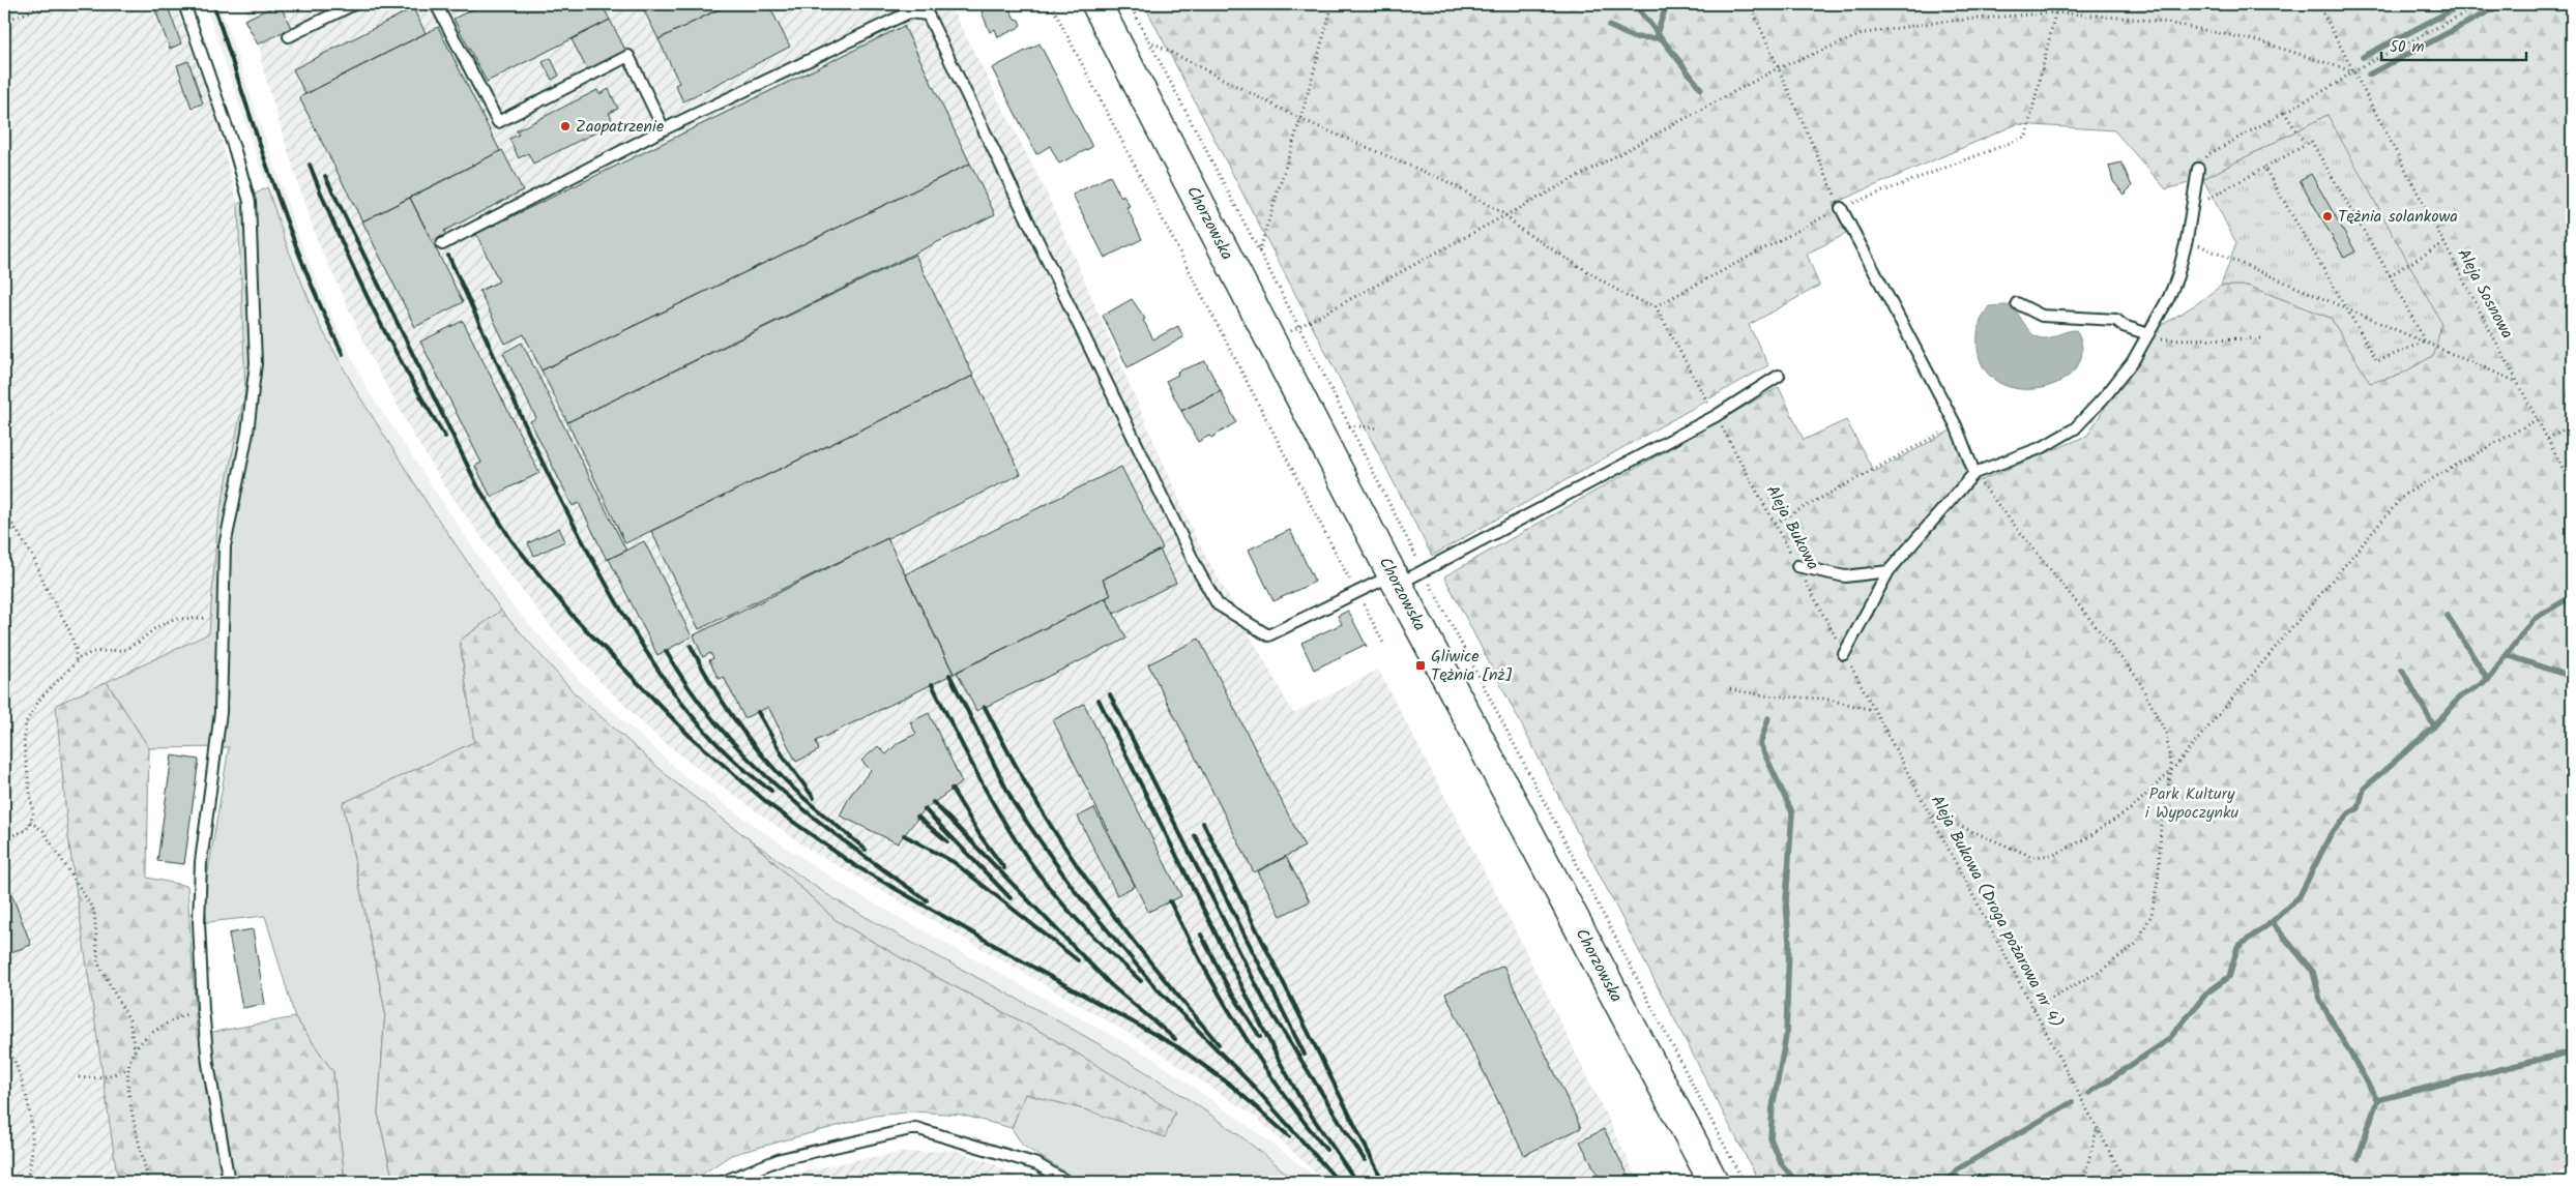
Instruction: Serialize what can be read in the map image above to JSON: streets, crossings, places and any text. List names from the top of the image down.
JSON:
{
  "streets": {
    "main road": ["Chorzowska"],
    "path": ["Aleja Sosnowa", "Aleja Bukowa", "Aleja Bukowa (Droga pożarowa nr 4)"]
  },
  "crossings": [
    ["Aleja Bukowa", "Aleja Bukowa (Droga pożarowa nr 4)"]
  ],
  "parks": ["Park Kultury i Wypoczynku"],
  "places": {
    "other": ["Zaopatrzenie", "Tężnia solankowa"],
    "transit": ["Gliwice Tężnia [nż]"]
  },
  "scale_bar": "50 m"
}
